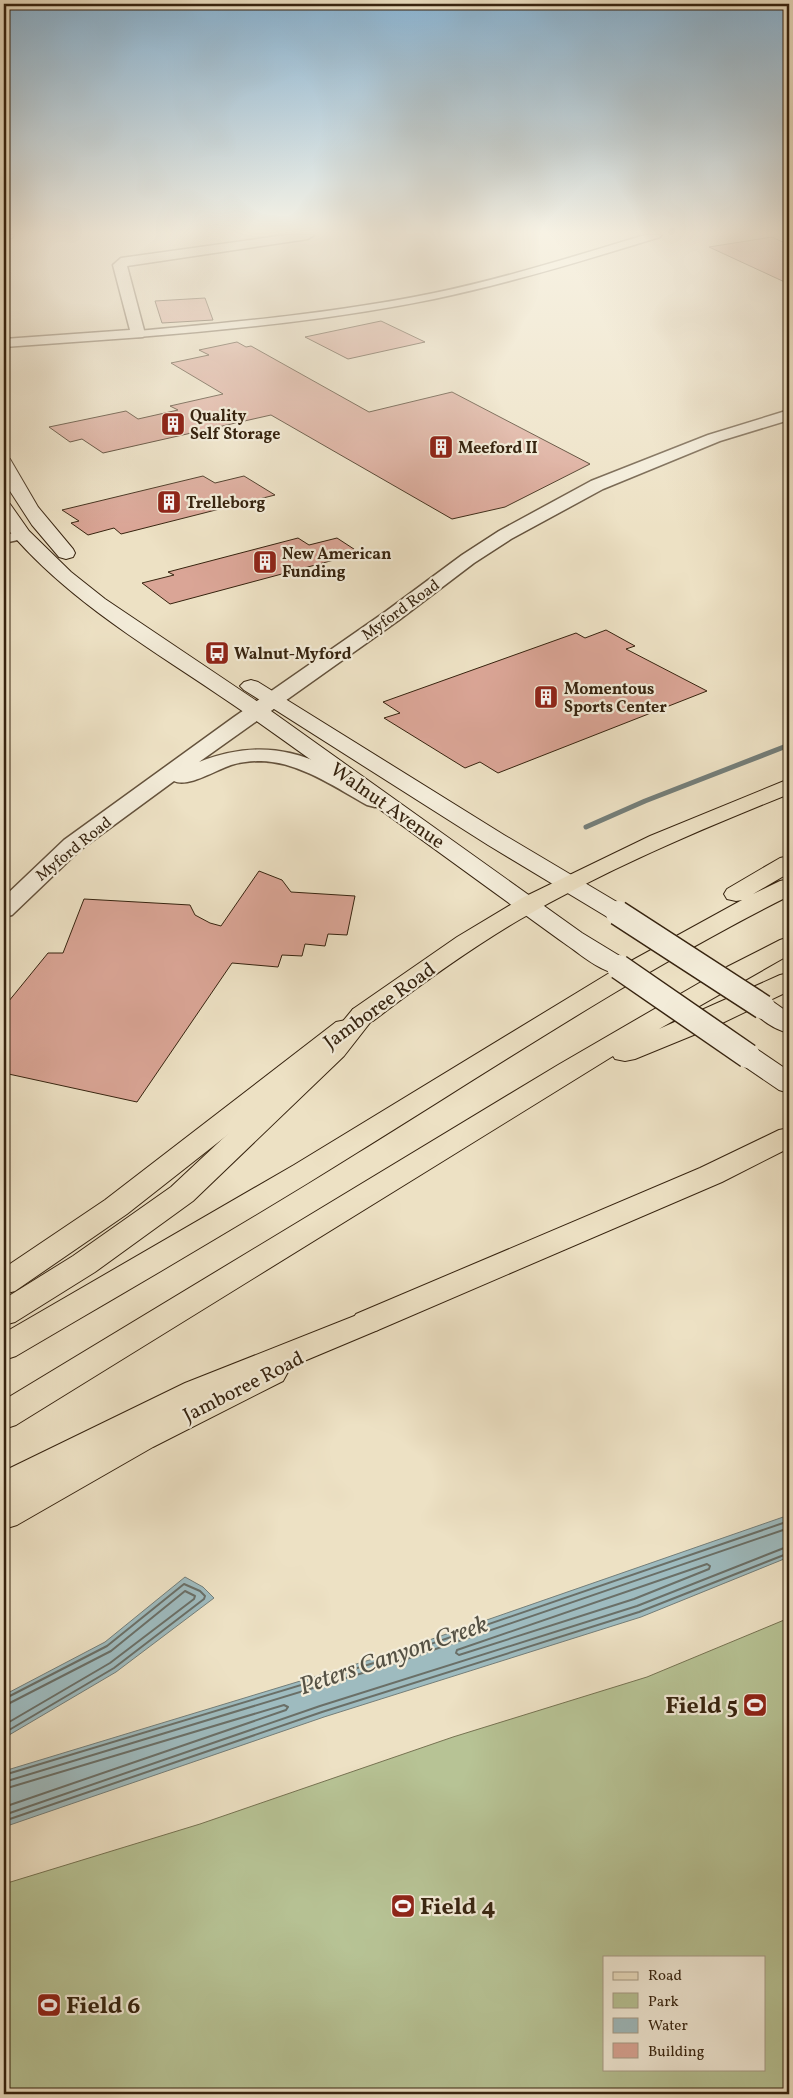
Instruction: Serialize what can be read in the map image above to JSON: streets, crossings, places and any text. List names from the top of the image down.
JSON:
{
  "streets": {
    "main road": ["Walnut Avenue", "Jamboree Road"],
    "street": ["Myford Road"]
  },
  "crossings": [
    ["Myford Road", "Walnut Avenue"],
    ["Walnut Avenue", "Jamboree Road"]
  ],
  "water": ["Peters Canyon Creek"],
  "places": {
    "building": [
      "Quality Self Storage",
      "Meeford II",
      "Trelleborg",
      "New American Funding",
      "Momentous Sports Center"
    ],
    "bus stop": ["Walnut-Myford"],
    "sports": ["Field 5", "Field 4", "Field 6"]
  },
  "legend": [
    "Road",
    "Park",
    "Water",
    "Building"
  ]
}
